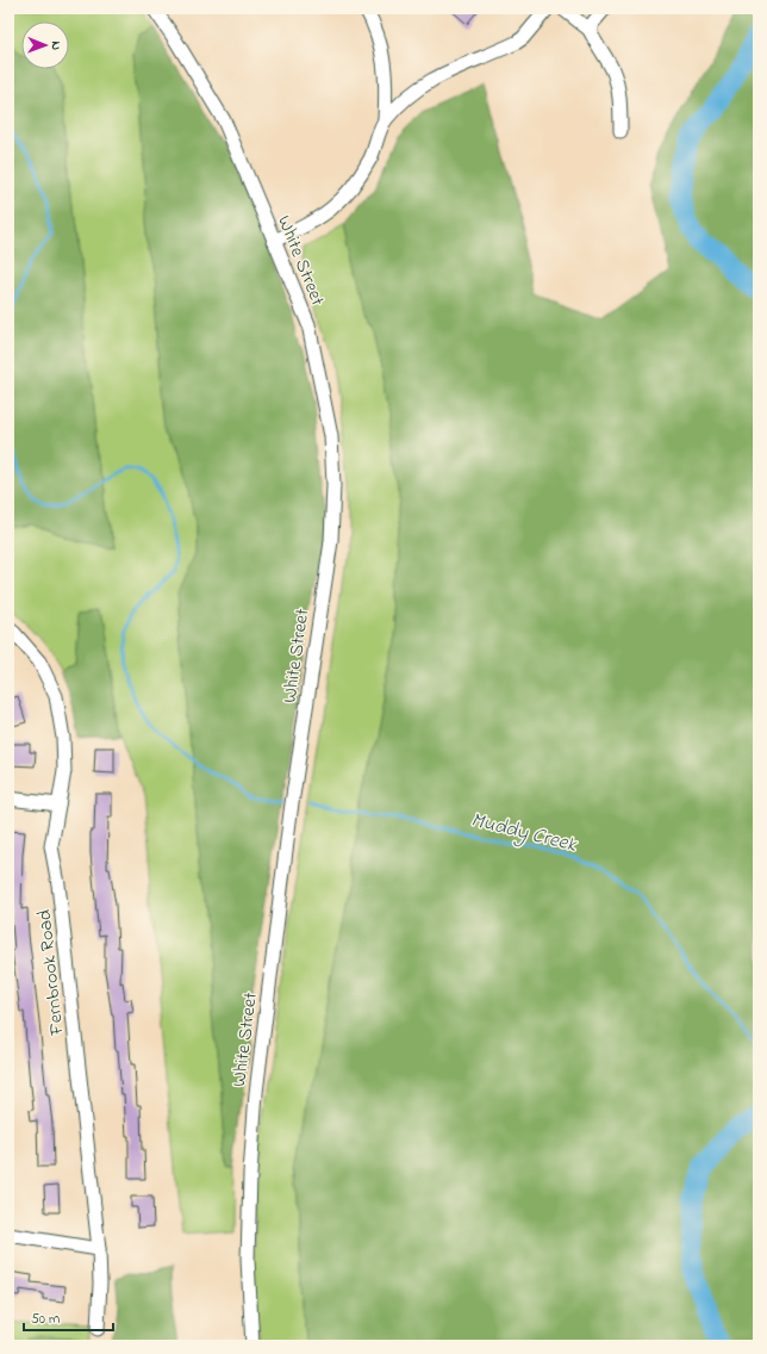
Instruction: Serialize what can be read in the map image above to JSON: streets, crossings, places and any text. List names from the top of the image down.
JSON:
{
  "streets": {
    "street": ["White Street", "Fernbrook Road"]
  },
  "water": ["Muddy Creek"],
  "scale_bar": "50 m",
  "north": "right"
}
